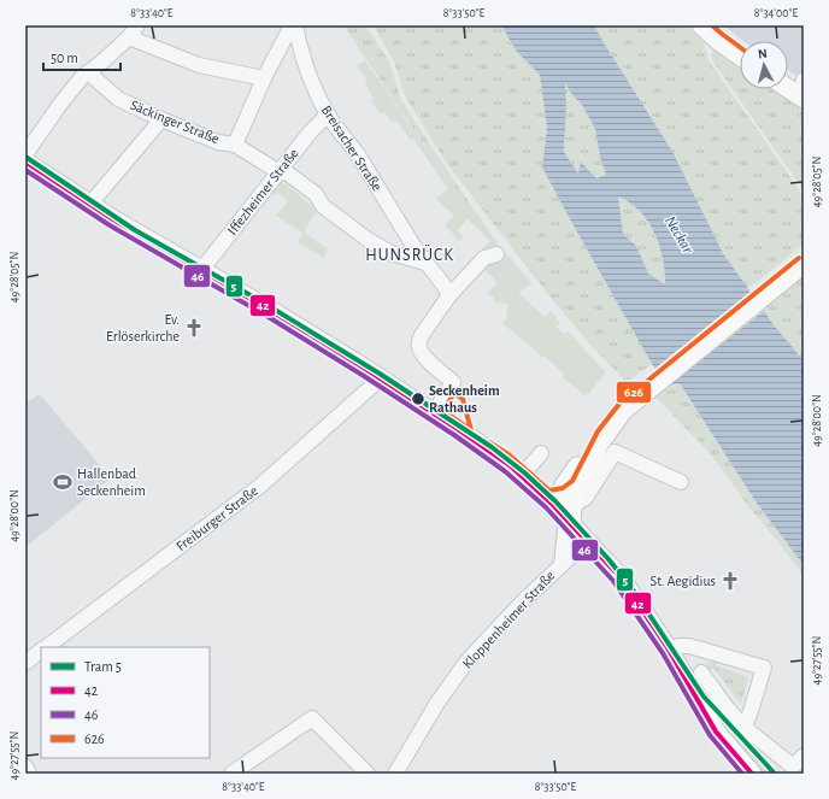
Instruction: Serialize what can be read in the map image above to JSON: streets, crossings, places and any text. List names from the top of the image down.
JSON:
{
  "streets": {
    "street": [
      "Säckinger Straße",
      "Breisacher Straße",
      "Iffezheimer Straße",
      "Freiburger Straße",
      "Kloppenheimer Straße"
    ]
  },
  "crossings": [
    ["Säckinger Straße", "Breisacher Straße"],
    ["Säckinger Straße", "Iffezheimer Straße"],
    ["Breisacher Straße", "Iffezheimer Straße"]
  ],
  "districts": ["HUNSRÜCK"],
  "water": ["Neckar"],
  "places": {
    "church": ["Ev. Erlöserkirche", "St. Aegidius"],
    "other": ["Seckenheim Rathaus"],
    "sports": ["Hallenbad Seckenheim"]
  },
  "lines": [
    "transit line 626",
    "tram line 5",
    "transit line 42",
    "transit line 46"
  ],
  "legend": [
    "Tram 5",
    "42",
    "46",
    "626"
  ],
  "scale_bar": "50 m",
  "north": "top",
  "coordinates": [
    "8°33'40\"E",
    "8°33'50\"E",
    "8°34'00\"E",
    "49°28'05\"N",
    "49°28'00\"N",
    "49°27'55\"N"
  ]
}
